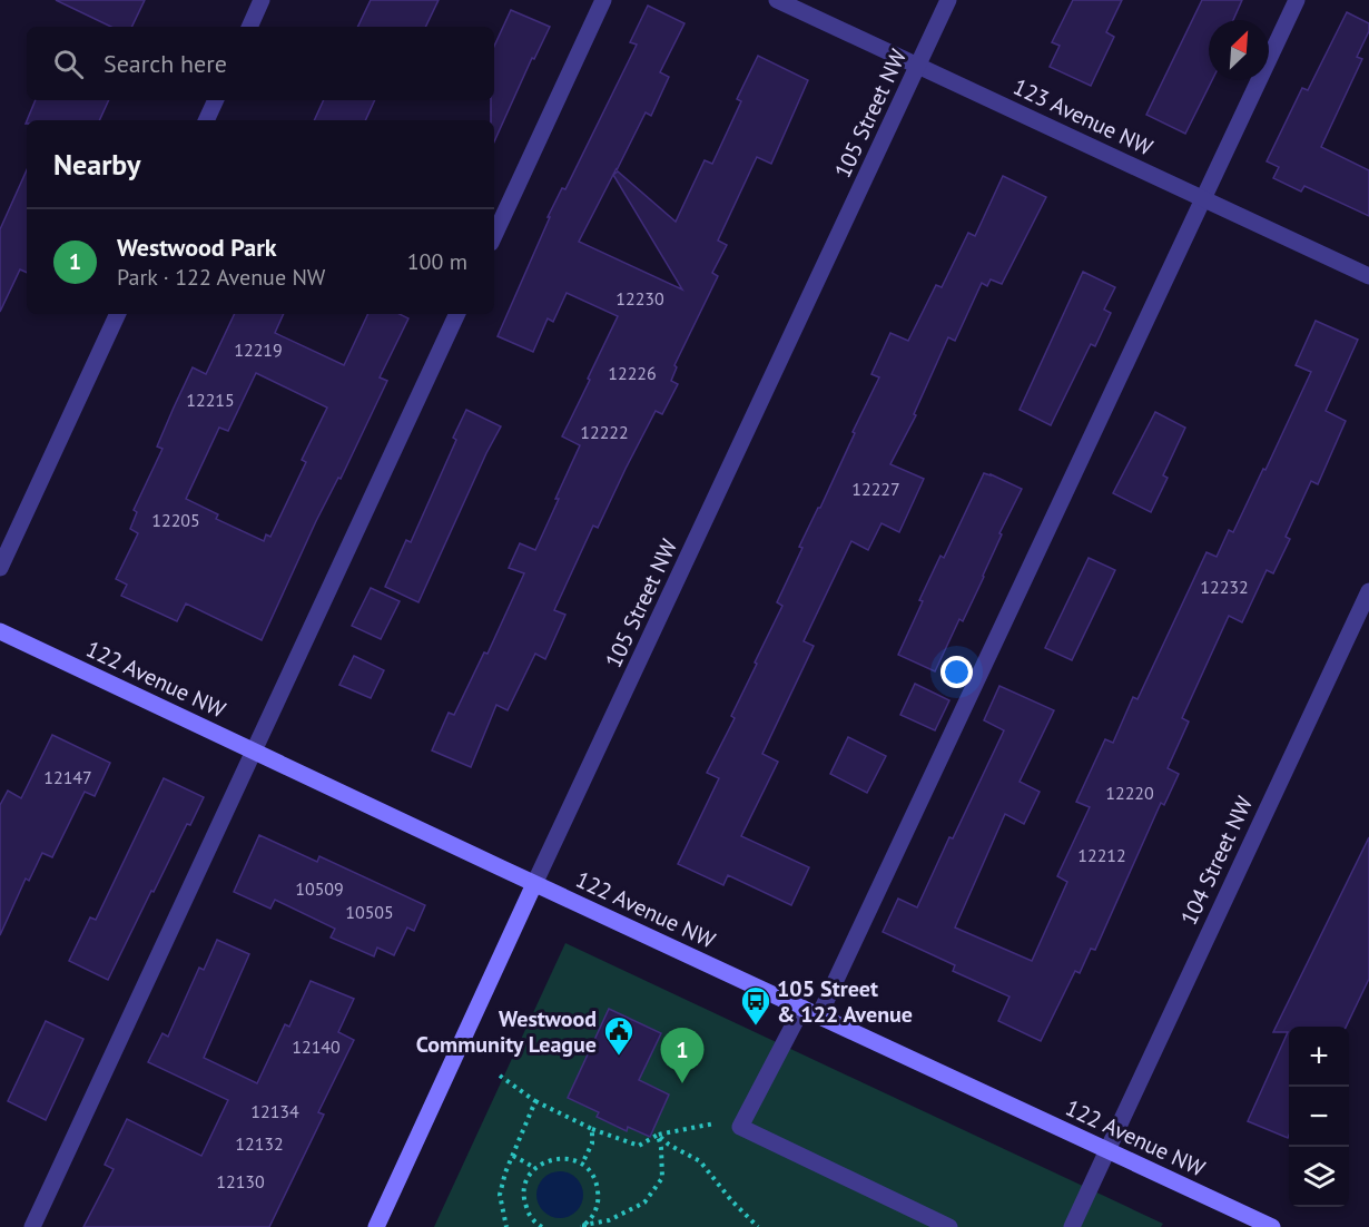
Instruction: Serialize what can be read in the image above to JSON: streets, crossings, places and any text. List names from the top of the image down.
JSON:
{
  "streets": {
    "street": [
      "105 Street NW",
      "123 Avenue NW",
      "122 Avenue NW",
      "104 Street NW"
    ]
  },
  "crossings": [
    ["105 Street NW", "123 Avenue NW"],
    ["105 Street NW", "122 Avenue NW"],
    ["122 Avenue NW", "104 Street NW"]
  ],
  "places": {
    "bus stop": ["105 Street & 122 Avenue"],
    "public building": ["Westwood Community League"]
  },
  "house_numbers": [
    "12230",
    "12219",
    "12226",
    "12215",
    "12222",
    "12227",
    "12205",
    "12232",
    "12147",
    "12220",
    "12212",
    "10509",
    "10505",
    "12140",
    "12134",
    "12132",
    "12130"
  ],
  "north": "top right",
  "page": {
    "search": "Search here",
    "heading": "Nearby",
    "list": [
      {
        "mark": "1",
        "name": "Westwood Park",
        "note": "Park · 122 Avenue NW",
        "value": "100 m"
      }
    ],
    "map_buttons": ["+", "−"],
    "pins": "1"
  }
}
